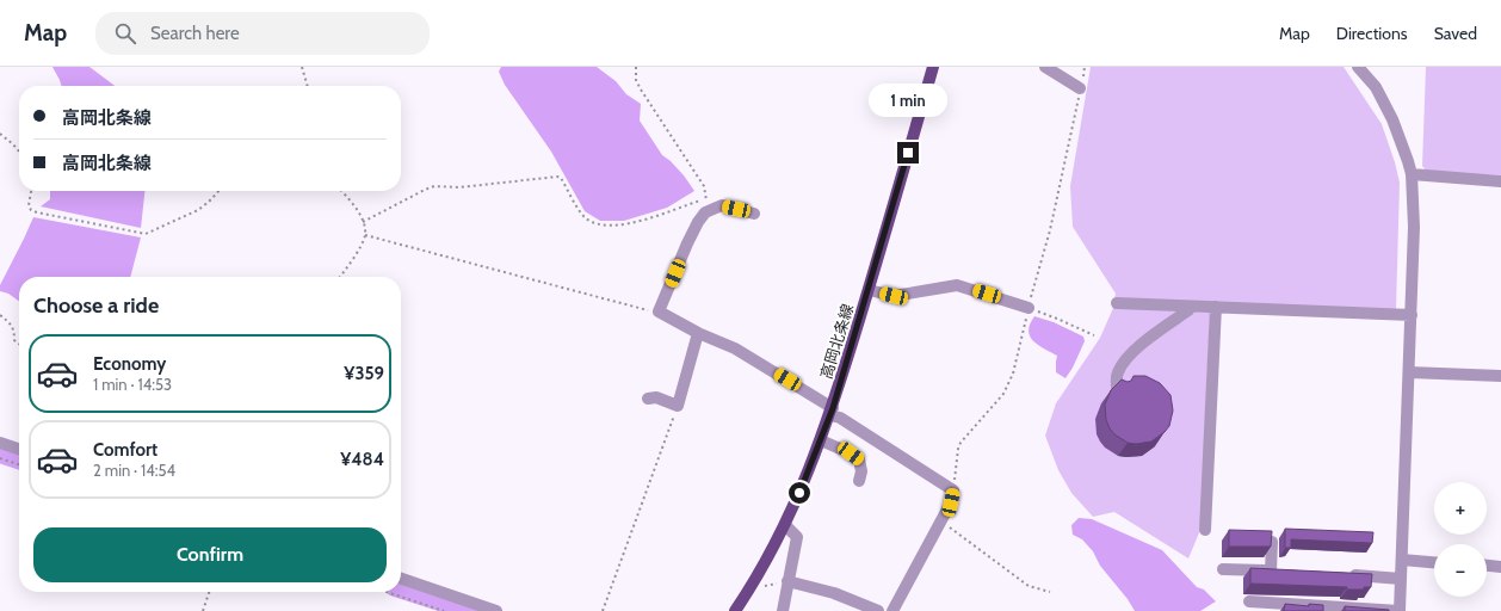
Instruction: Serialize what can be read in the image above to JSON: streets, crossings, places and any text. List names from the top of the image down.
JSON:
{
  "streets": {
    "main road": ["高岡北条線"]
  },
  "page": {
    "header": "Map",
    "search": "Search here",
    "nav": ["Map", "Directions", "Saved"],
    "bubble": "1 min",
    "banner": ["高岡北条線", "高岡北条線"],
    "heading": "Choose a ride",
    "list": [
      {
        "name": "Economy",
        "note": "1 min · 14:53",
        "value": "¥359"
      },
      {
        "name": "Comfort",
        "note": "2 min · 14:54",
        "value": "¥484"
      }
    ],
    "map_buttons": ["+", "−"],
    "buttons": "Confirm"
  }
}
